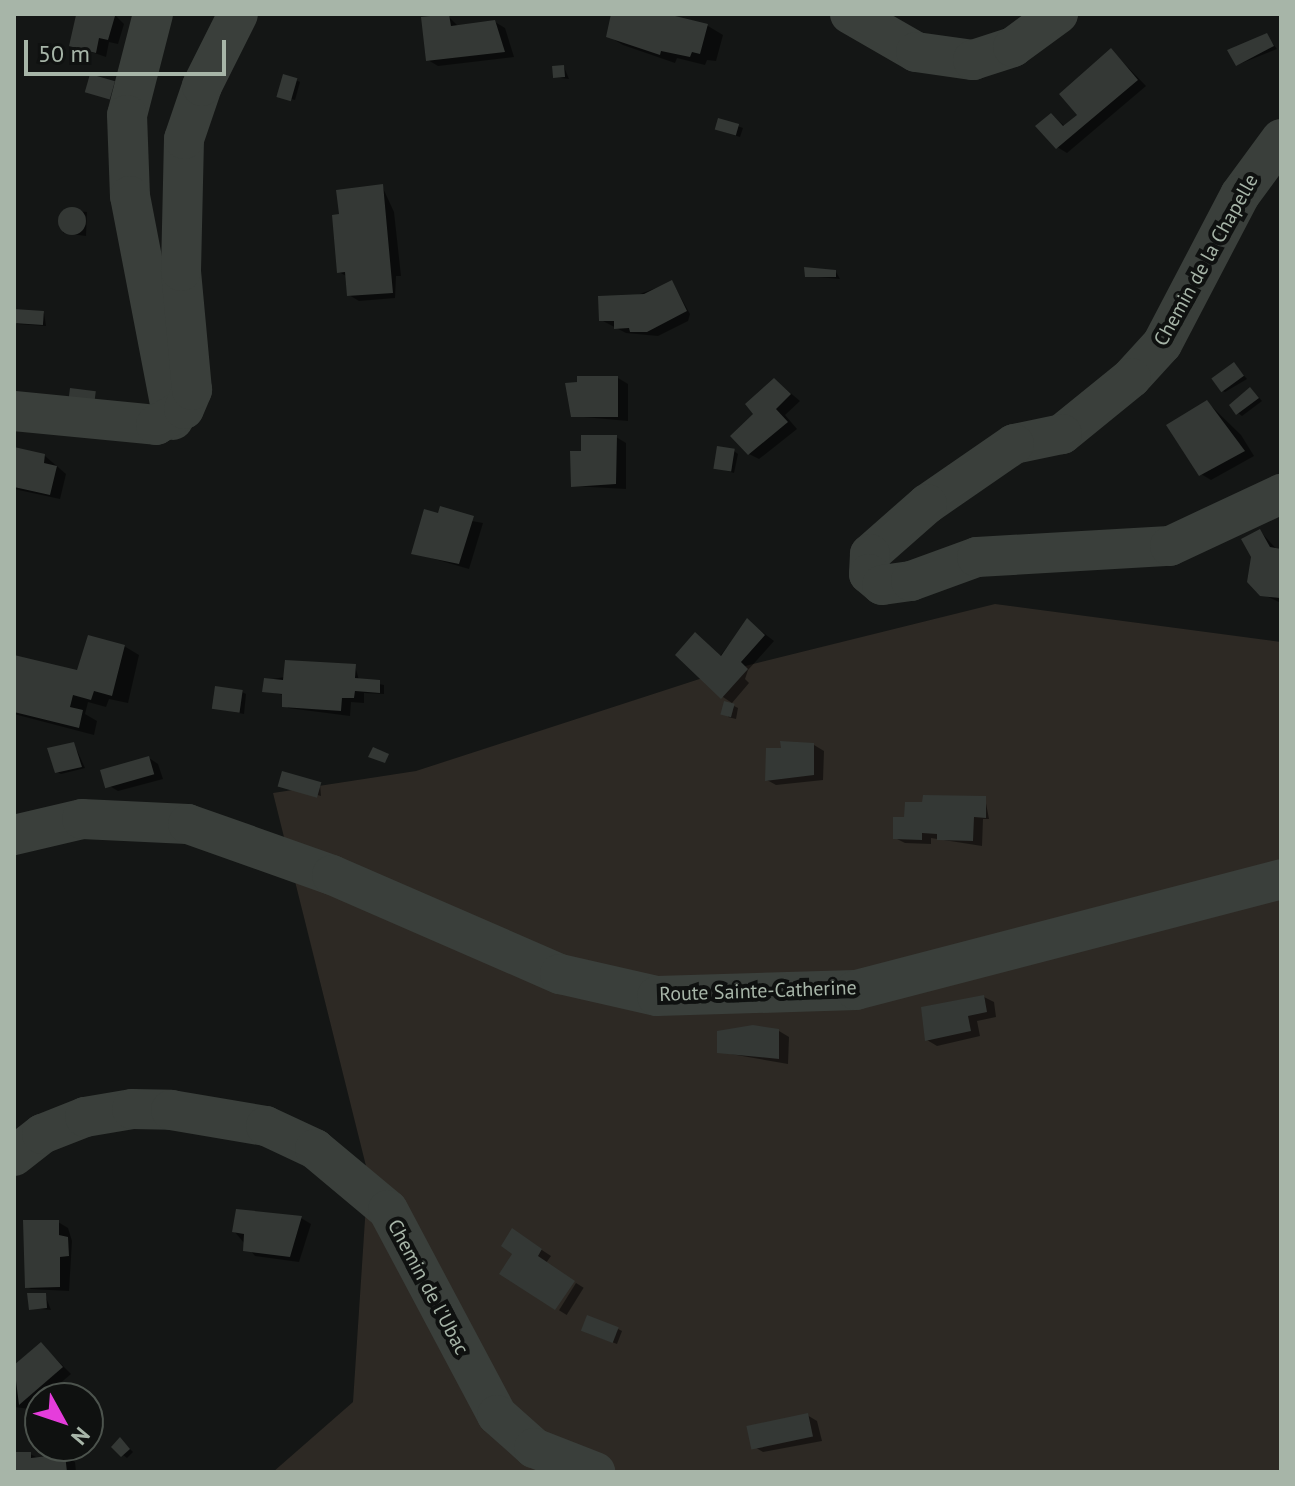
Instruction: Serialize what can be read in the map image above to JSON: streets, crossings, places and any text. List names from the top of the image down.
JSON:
{
  "streets": {
    "street": ["Chemin de la Chapelle", "Route Sainte-Catherine", "Chemin de l'Ubac"]
  },
  "scale_bar": "50 m",
  "north": "bottom right"
}
